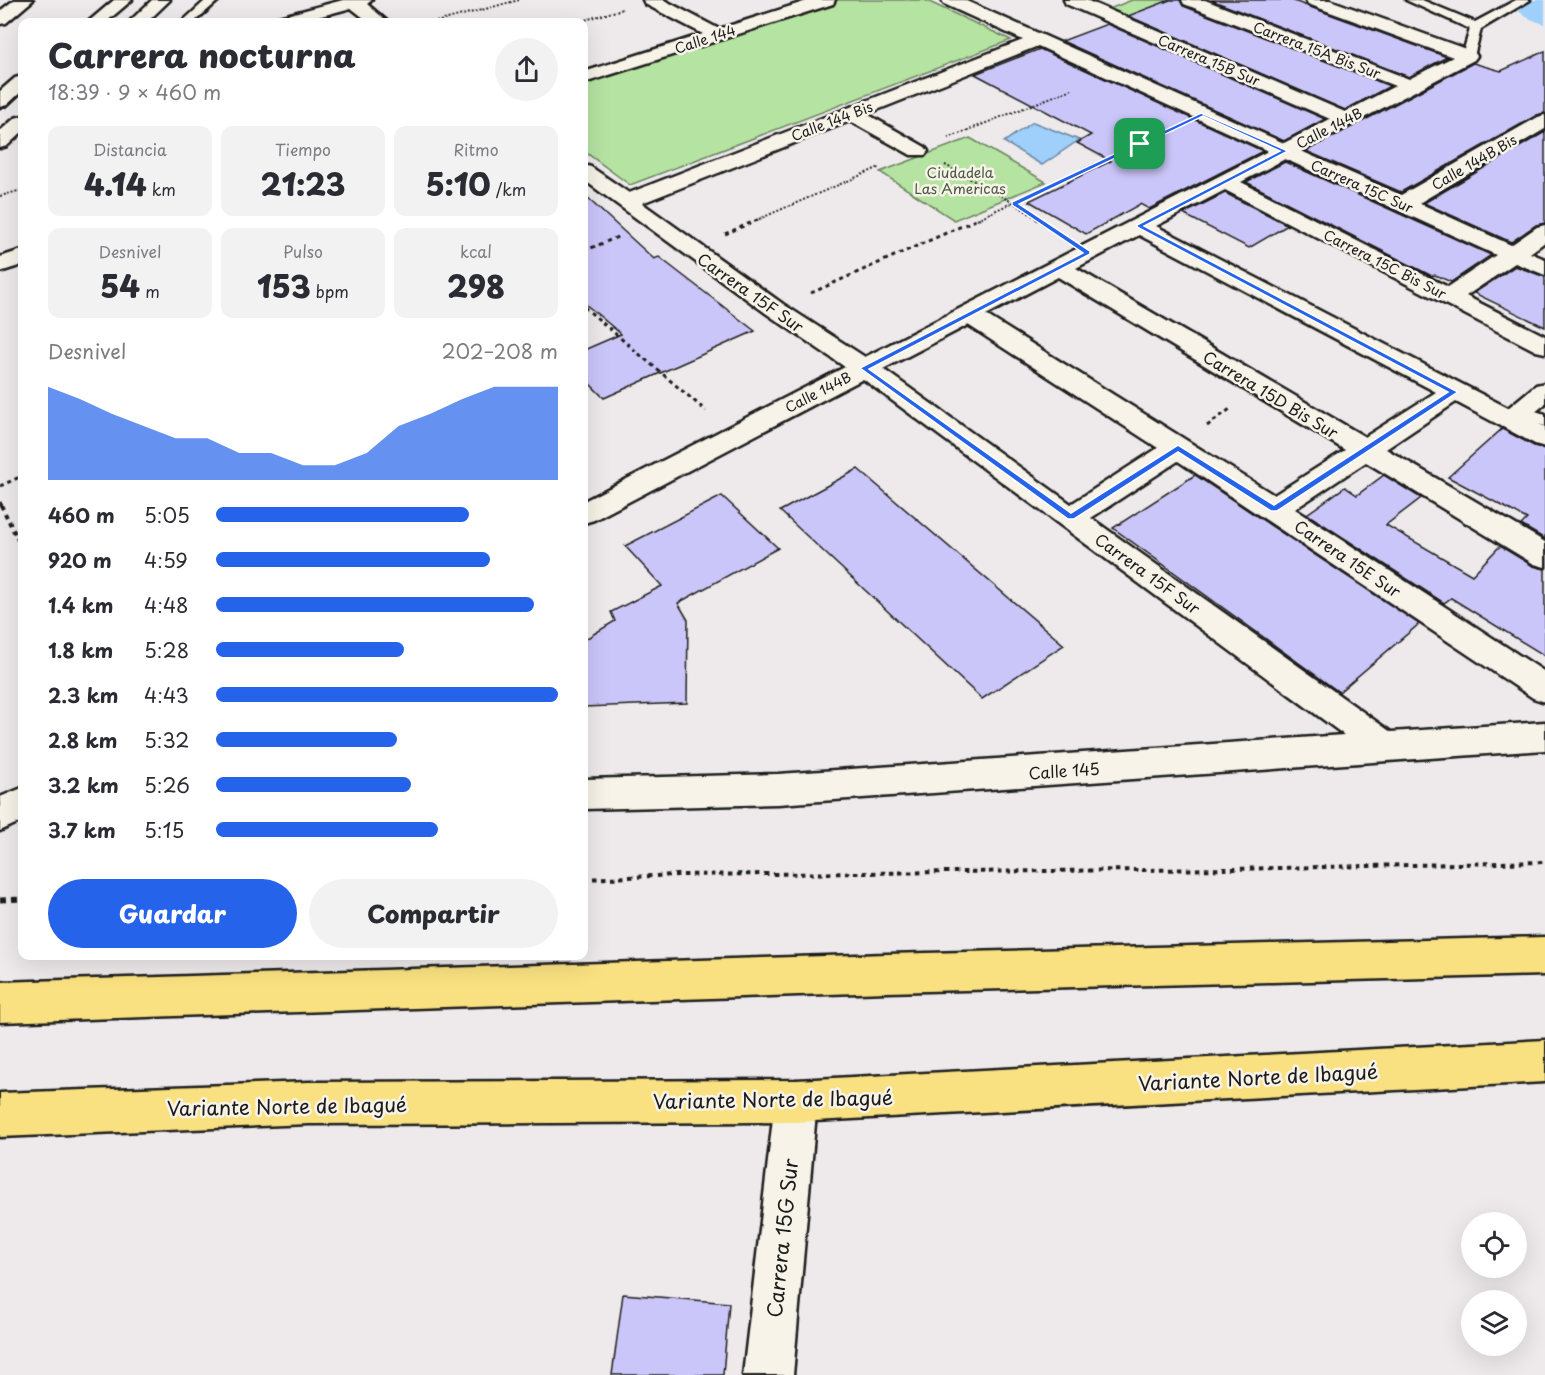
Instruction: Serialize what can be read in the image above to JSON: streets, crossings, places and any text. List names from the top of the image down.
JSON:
{
  "streets": {
    "highway": ["Variante Norte de Ibagué"],
    "street": [
      "Calle 144",
      "Carrera 15A Bis Sur",
      "Carrera 15B Sur",
      "Calle 144 Bis",
      "Calle 144B",
      "Calle 144B Bis",
      "Carrera 15C Sur",
      "Carrera 15C Bis Sur",
      "Carrera 15F Sur",
      "Carrera 15D Bis Sur",
      "Carrera 15E Sur",
      "Calle 145",
      "Carrera 15G Sur"
    ]
  },
  "crossings": [
    ["Carrera 15A Bis Sur", "Calle 144B"],
    ["Carrera 15B Sur", "Calle 144B"],
    ["Calle 144 Bis", "Carrera 15C Sur"],
    ["Calle 144 Bis", "Carrera 15F Sur"],
    ["Calle 144B", "Carrera 15C Sur"],
    ["Calle 144B", "Carrera 15C Bis Sur"],
    ["Calle 144B", "Carrera 15F Sur"],
    ["Calle 144B", "Carrera 15D Bis Sur"],
    ["Calle 144B", "Carrera 15E Sur"],
    ["Calle 144B Bis", "Carrera 15C Sur"],
    ["Carrera 15F Sur", "Calle 145"],
    ["Variante Norte de Ibagué", "Carrera 15G Sur"]
  ],
  "parks": ["Ciudadela Las Americas"],
  "page": {
    "heading": ["Carrera nocturna", "18:39 · 9 × 460 m"],
    "stats": [
      ["Distancia", "4.14 km"],
      ["Tiempo", "21:23"],
      ["Ritmo", "5:10 /km"],
      ["Desnivel", "54 m"],
      ["Pulso", "153 bpm"],
      ["kcal", "298"]
    ],
    "chart": ["Desnivel", "202–208 m"],
    "list": [
      {
        "name": "460 m",
        "note": "5:05"
      },
      {
        "name": "920 m",
        "note": "4:59"
      },
      {
        "name": "1.4 km",
        "note": "4:48"
      },
      {
        "name": "1.8 km",
        "note": "5:28"
      },
      {
        "name": "2.3 km",
        "note": "4:43"
      },
      {
        "name": "2.8 km",
        "note": "5:32"
      },
      {
        "name": "3.2 km",
        "note": "5:26"
      },
      {
        "name": "3.7 km",
        "note": "5:15"
      }
    ],
    "buttons": ["Guardar", "Compartir"]
  }
}
